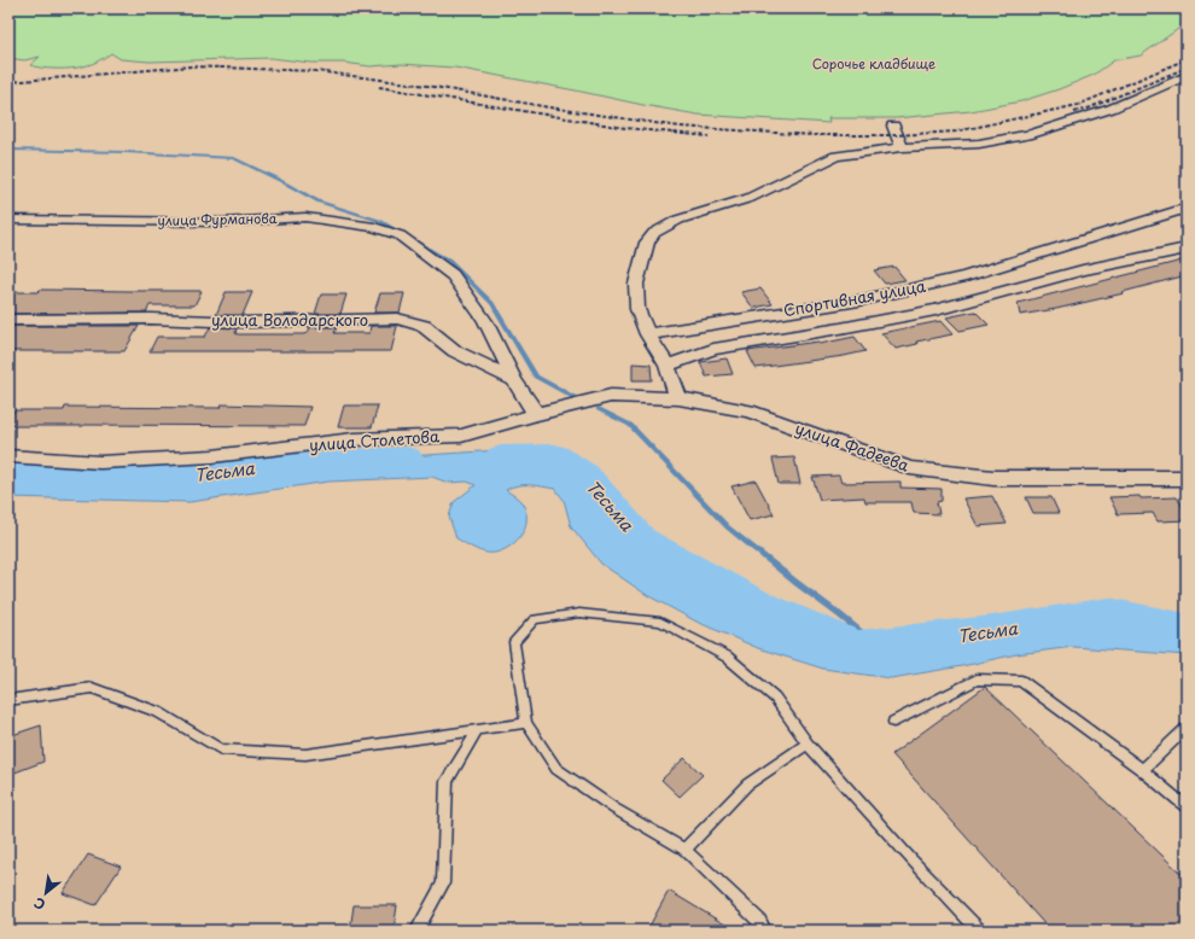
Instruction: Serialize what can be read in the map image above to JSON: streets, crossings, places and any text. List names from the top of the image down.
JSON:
{
  "streets": {
    "street": [
      "улица Фурманова",
      "Спортивная улица",
      "улица Володарского",
      "улица Столетова",
      "улица Фадеева"
    ]
  },
  "crossings": [
    ["улица Фурманова", "улица Володарского"],
    ["улица Столетова", "улица Фадеева"]
  ],
  "water": ["Тесьма"],
  "parks": ["Сорочье кладбище"],
  "north": "bottom left"
}
